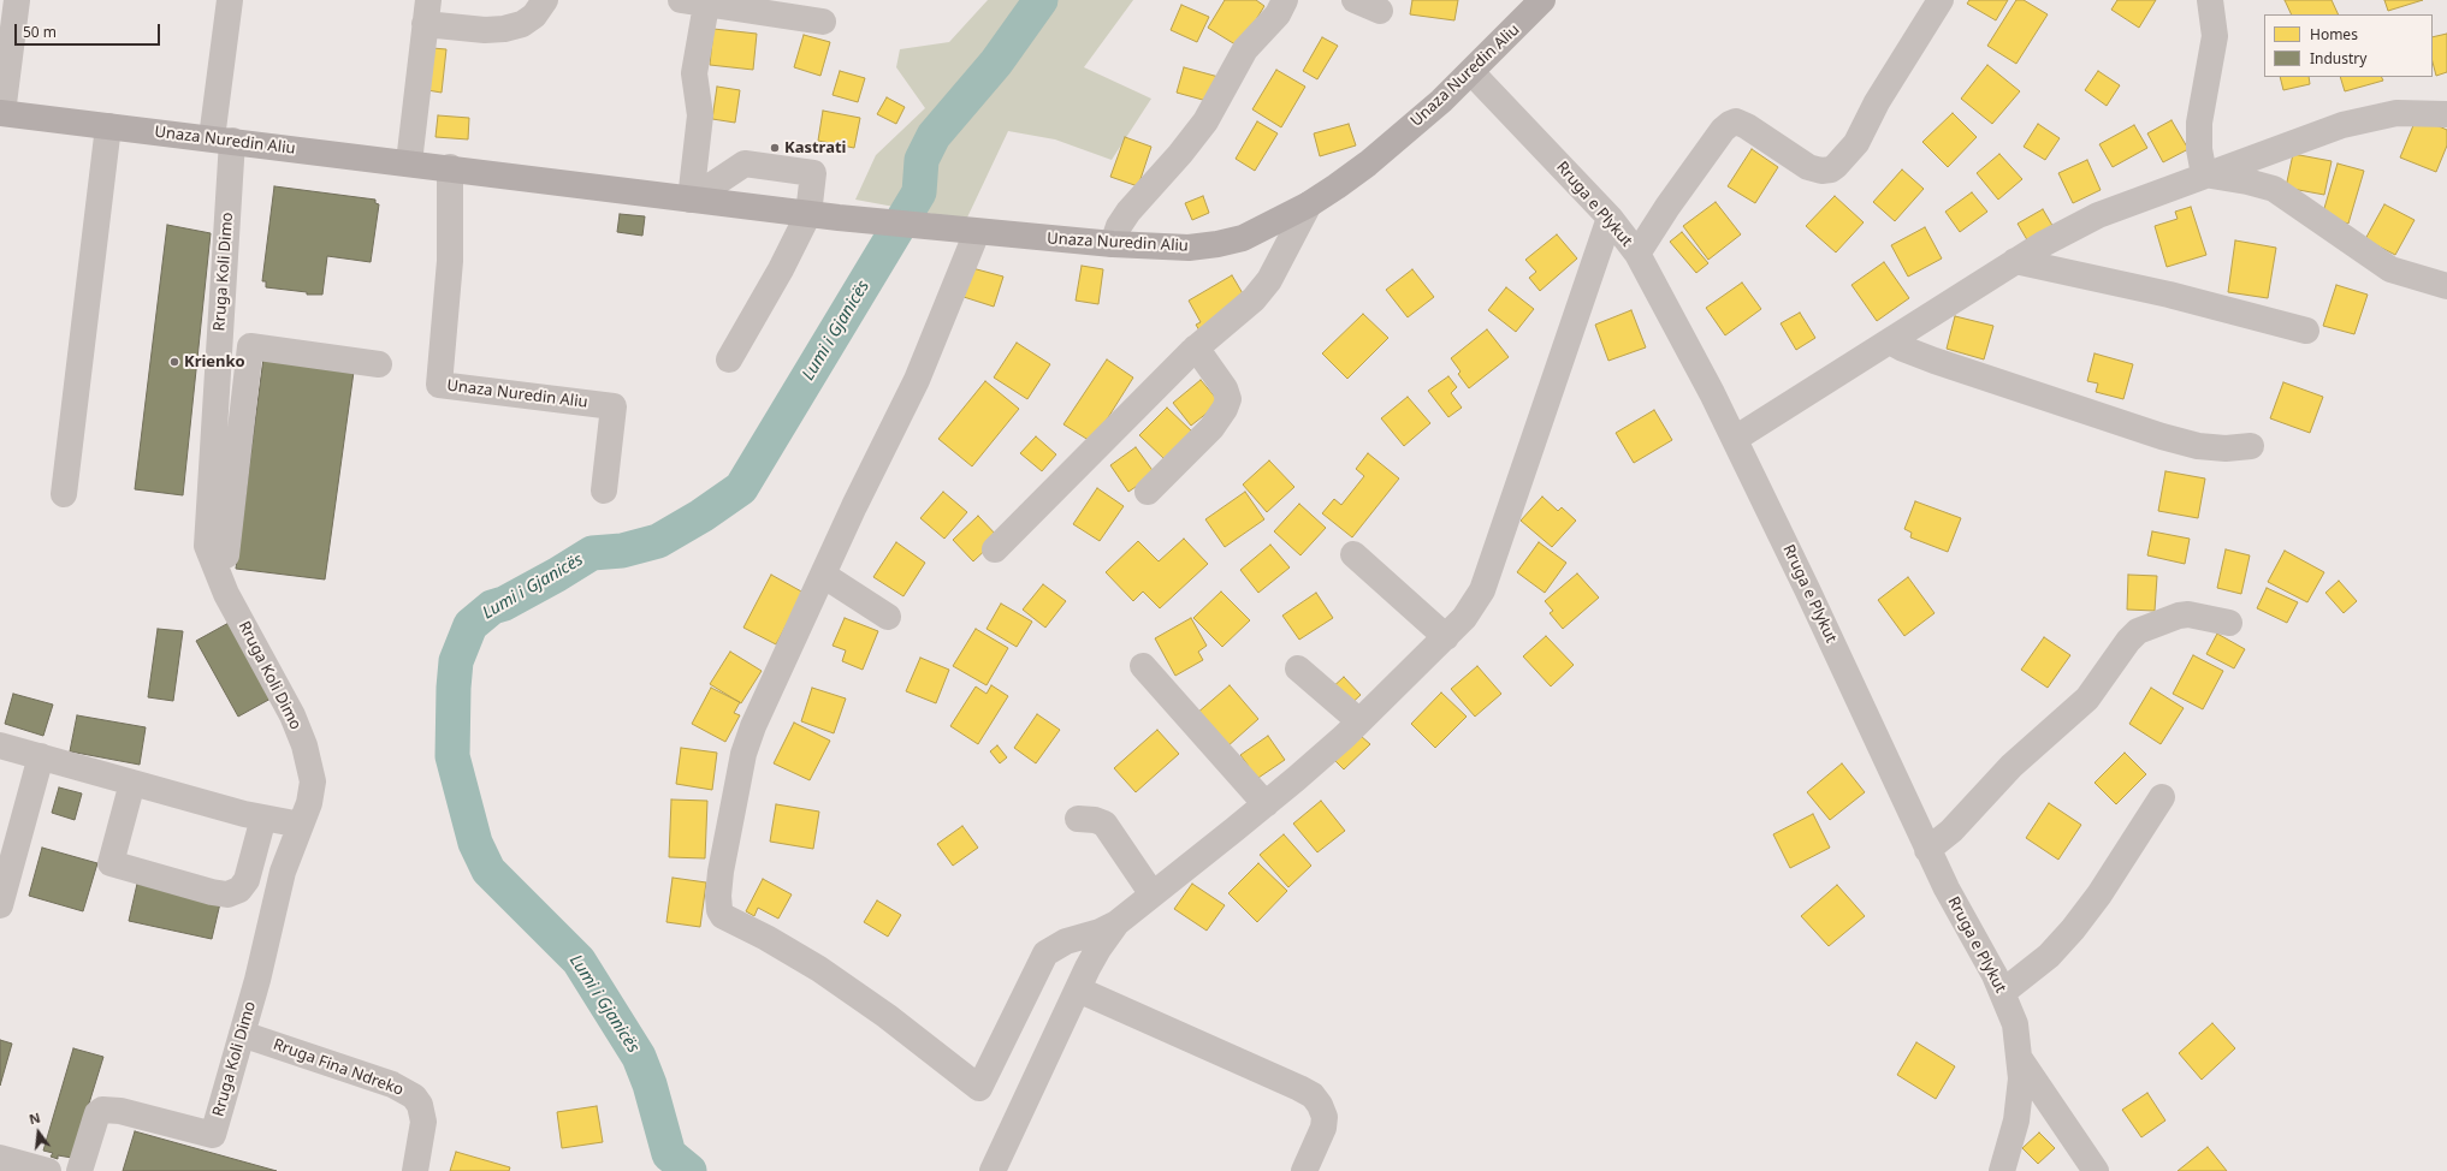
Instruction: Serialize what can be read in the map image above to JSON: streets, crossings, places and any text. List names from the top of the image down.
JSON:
{
  "streets": {
    "main road": ["Unaza Nuredin Aliu"],
    "street": ["Rruga e Plykut", "Rruga Koli Dimo", "Rruga Fina Ndreko"]
  },
  "crossings": [
    ["Unaza Nuredin Aliu", "Rruga e Plykut"],
    ["Unaza Nuredin Aliu", "Rruga Koli Dimo"],
    ["Rruga Koli Dimo", "Rruga Fina Ndreko"]
  ],
  "water": ["Lumi i Gjanicës"],
  "places": ["Kastrati", "Krienko"],
  "legend": ["Homes", "Industry"],
  "scale_bar": "50 m",
  "north": "top"
}
